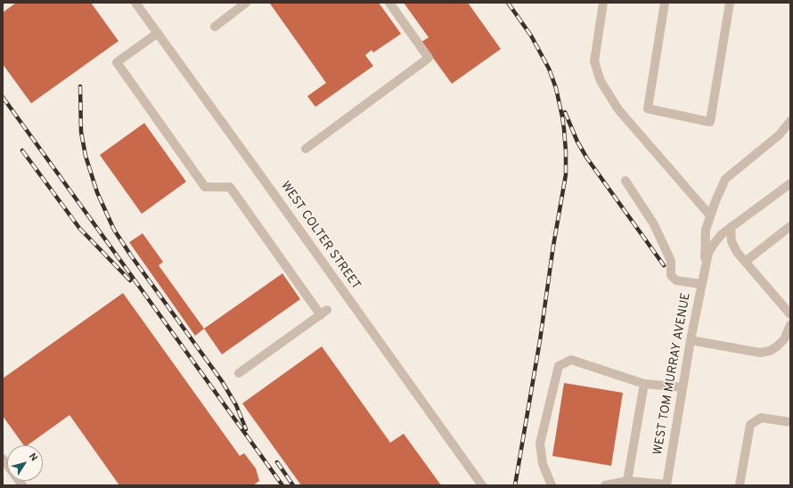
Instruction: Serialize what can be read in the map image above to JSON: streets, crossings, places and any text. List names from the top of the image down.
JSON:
{
  "streets": {
    "street": ["WEST COLTER STREET", "WEST TOM MURRAY AVENUE"]
  },
  "north": "top right"
}
